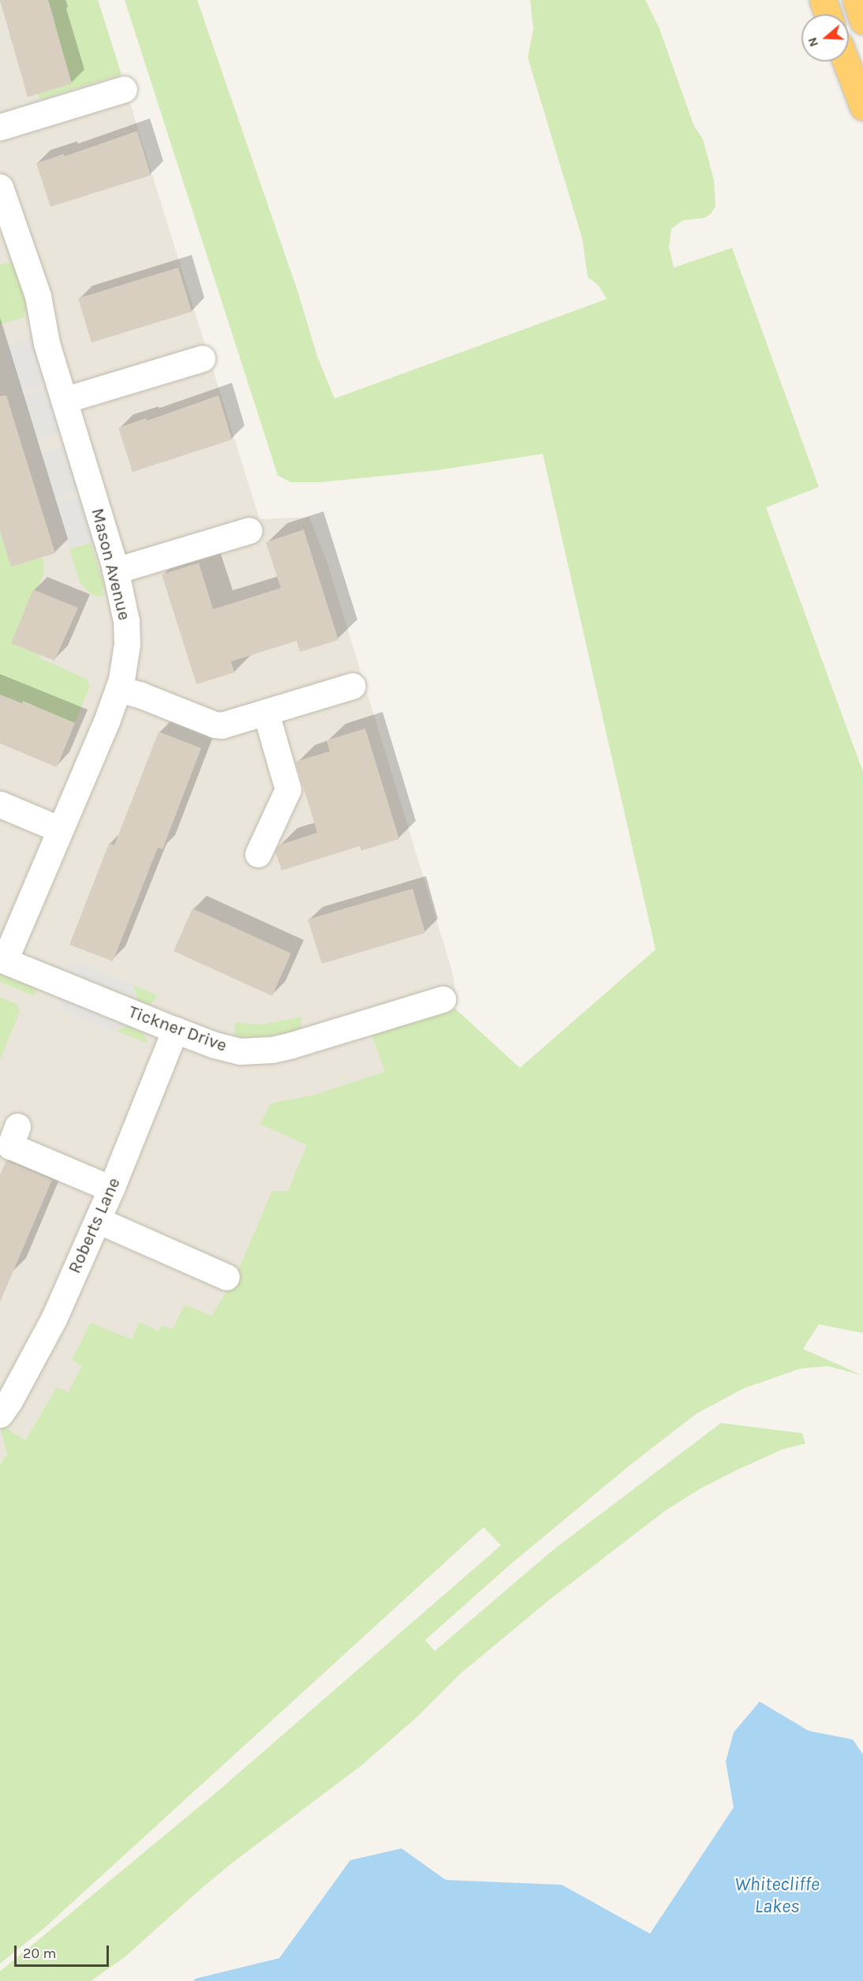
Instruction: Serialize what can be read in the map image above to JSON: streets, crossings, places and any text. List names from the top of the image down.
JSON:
{
  "streets": {
    "street": ["Mason Avenue", "Tickner Drive", "Roberts Lane"]
  },
  "crossings": [
    ["Mason Avenue", "Tickner Drive"],
    ["Tickner Drive", "Roberts Lane"]
  ],
  "water": ["Whitecliffe Lakes"],
  "scale_bar": "20 m",
  "north": "left"
}
